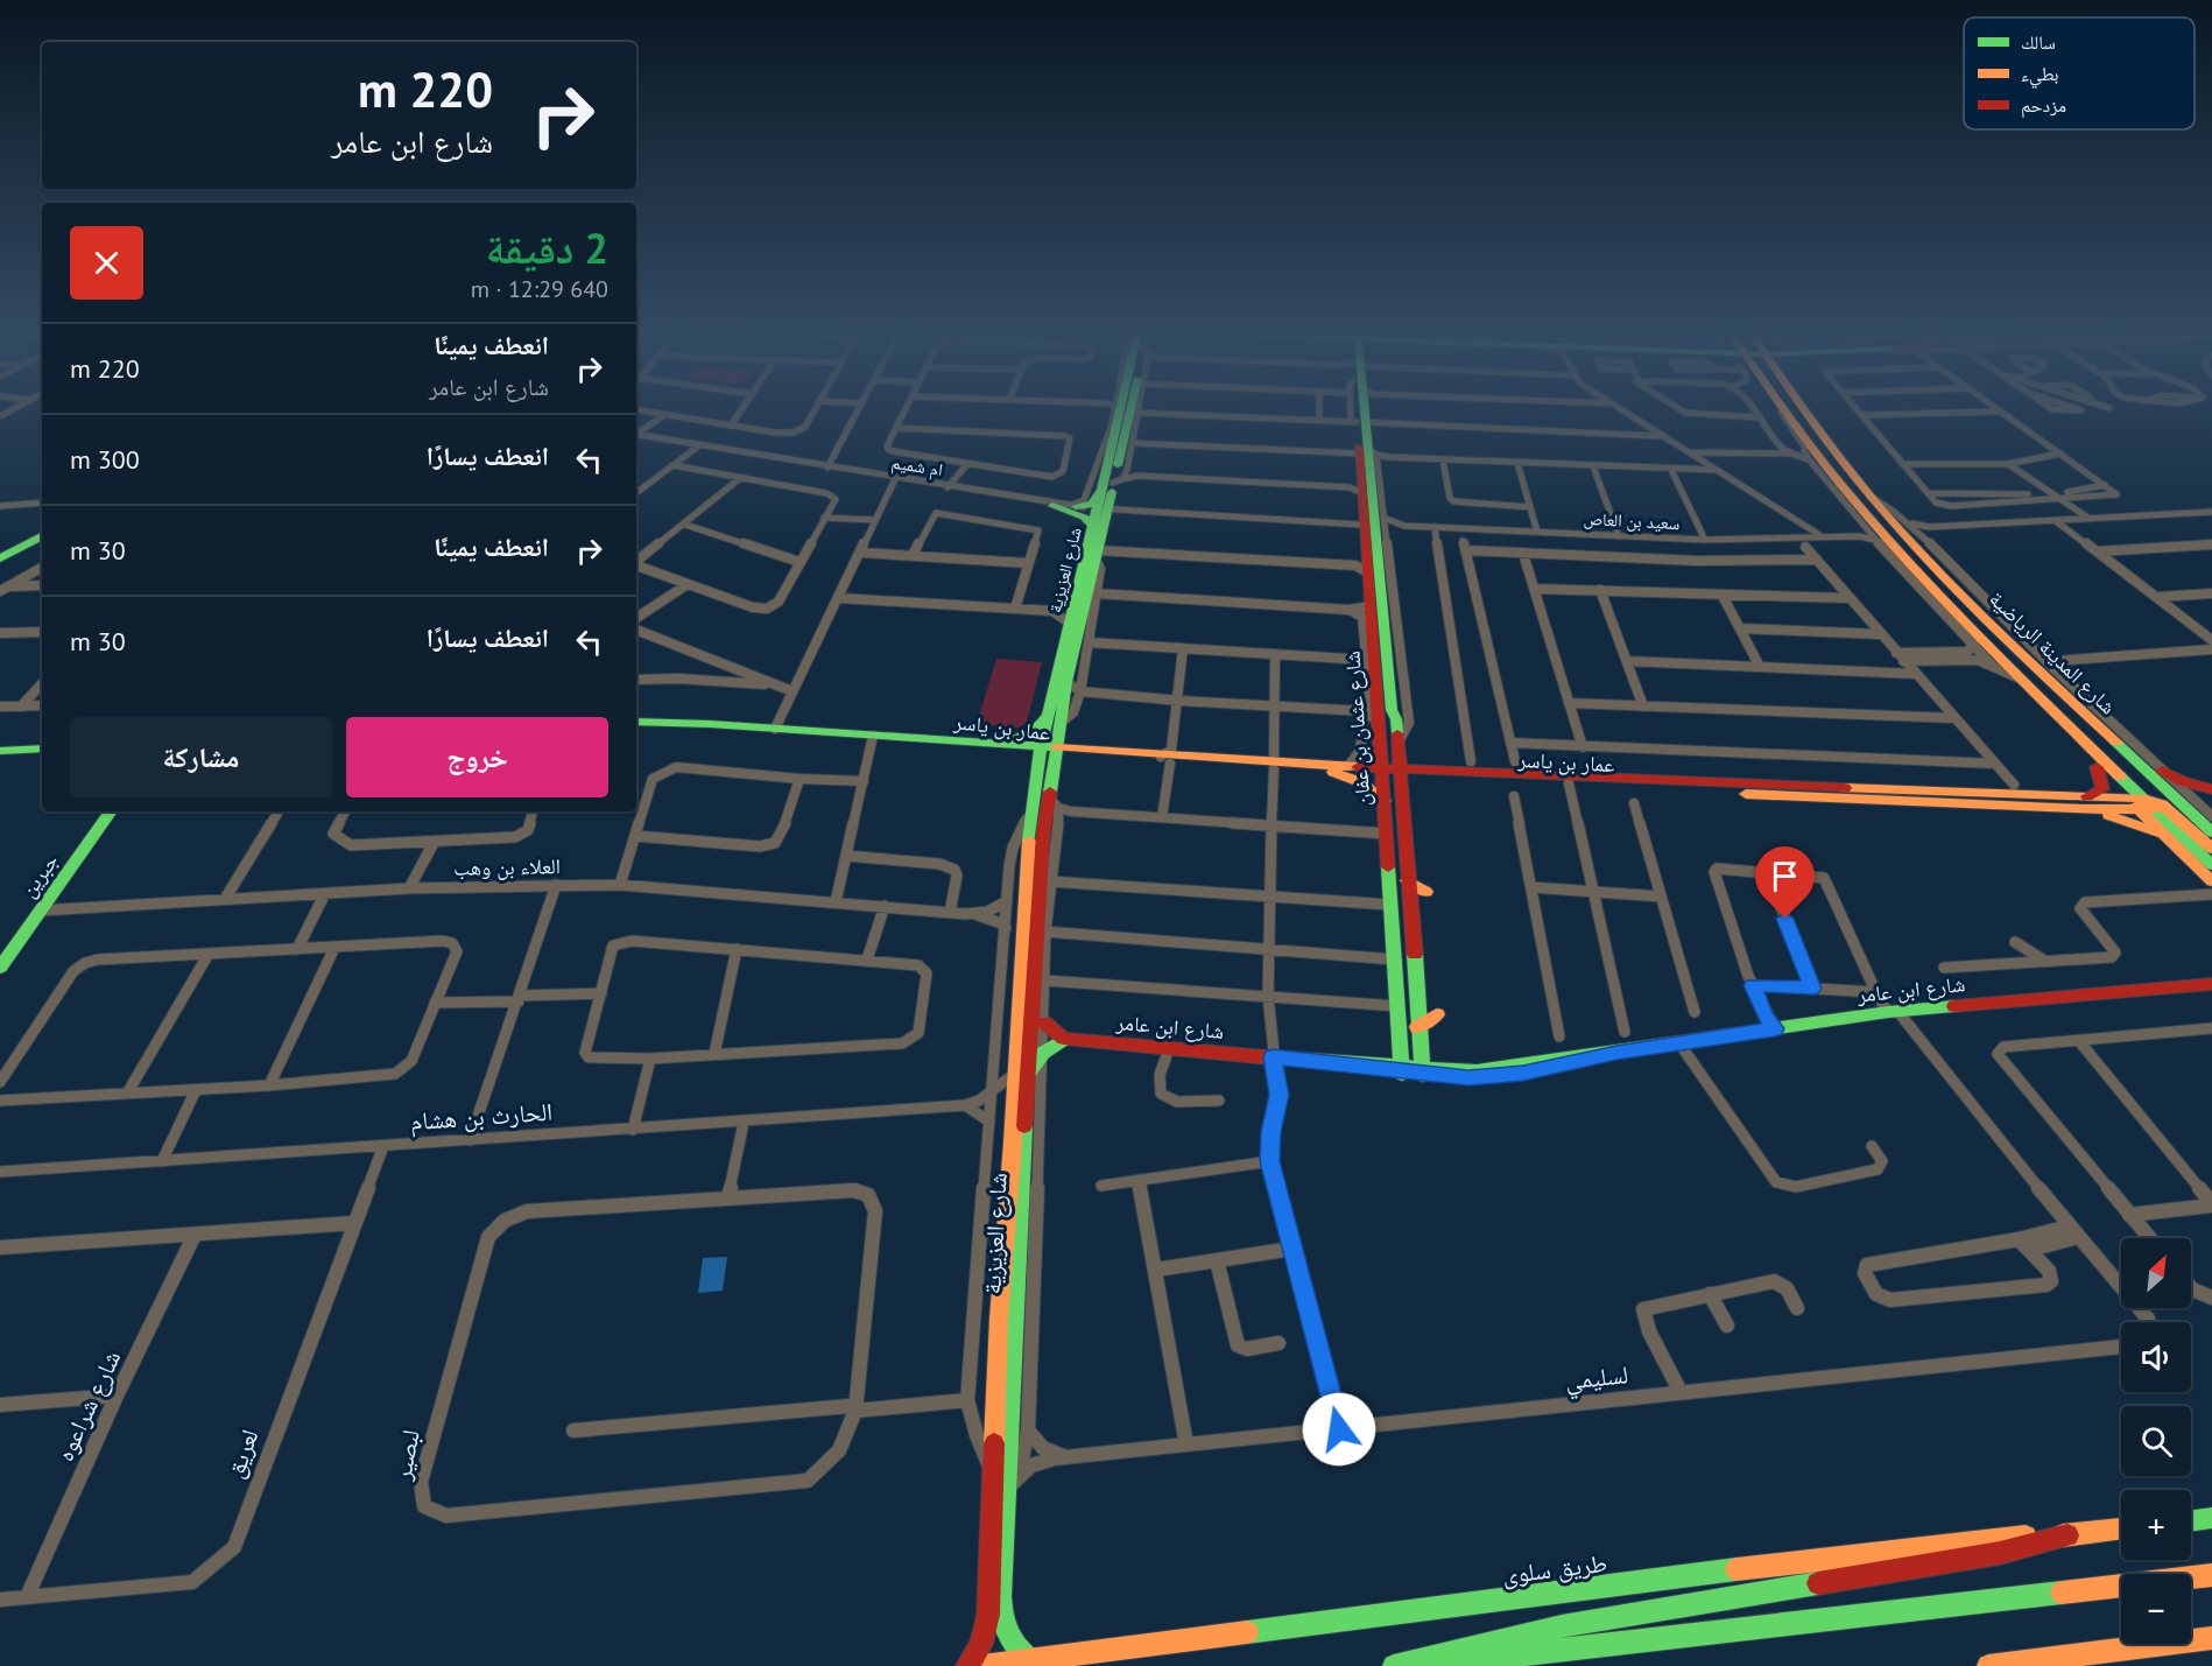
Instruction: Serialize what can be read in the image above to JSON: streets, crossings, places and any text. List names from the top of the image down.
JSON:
{
  "streets": {
    "main road": [
      "شارع العزيزية",
      "شارع المدينة الرياضية",
      "عمار بن ياسر",
      "شارع عثمان بن عفان",
      "جبرين",
      "شارع ابن عامر",
      "طريق سلوى"
    ],
    "street": [
      "ام شميم",
      "سعيد بن العاص",
      "العلاء بن وهب",
      "الحارث بن هشام",
      "لسليمي",
      "شارع شراعوه",
      "لعريق",
      "لبصير"
    ]
  },
  "crossings": [
    ["ام شميم", "شارع العزيزية"],
    ["سعيد بن العاص", "شارع المدينة الرياضية"],
    ["سعيد بن العاص", "شارع عثمان بن عفان"],
    ["شارع العزيزية", "عمار بن ياسر"],
    ["شارع العزيزية", "العلاء بن وهب"],
    ["شارع العزيزية", "الحارث بن هشام"],
    ["شارع العزيزية", "لسليمي"],
    ["شارع العزيزية", "طريق سلوى"],
    ["شارع المدينة الرياضية", "عمار بن ياسر"],
    ["عمار بن ياسر", "شارع عثمان بن عفان"],
    ["شارع عثمان بن عفان", "شارع ابن عامر"],
    ["العلاء بن وهب", "جبرين"],
    ["الحارث بن هشام", "لعريق"],
    ["شارع شراعوه", "لعريق"]
  ],
  "legend": ["سالك", "بطيء", "مزدحم"],
  "north": "top right",
  "page": {
    "turn": ["220 m", "شارع ابن عامر"],
    "heading": ["2 دقيقة", "640 m · 12:29"],
    "list": [
      {
        "name": "انعطف يمينًا",
        "note": "شارع ابن عامر",
        "value": "220 m"
      },
      {
        "name": "انعطف يسارًا",
        "value": "300 m"
      },
      {
        "name": "انعطف يمينًا",
        "value": "30 m"
      },
      {
        "name": "انعطف يسارًا",
        "value": "30 m"
      }
    ],
    "buttons": ["خروج", "مشاركة"],
    "map_buttons": ["+", "−"]
  }
}
